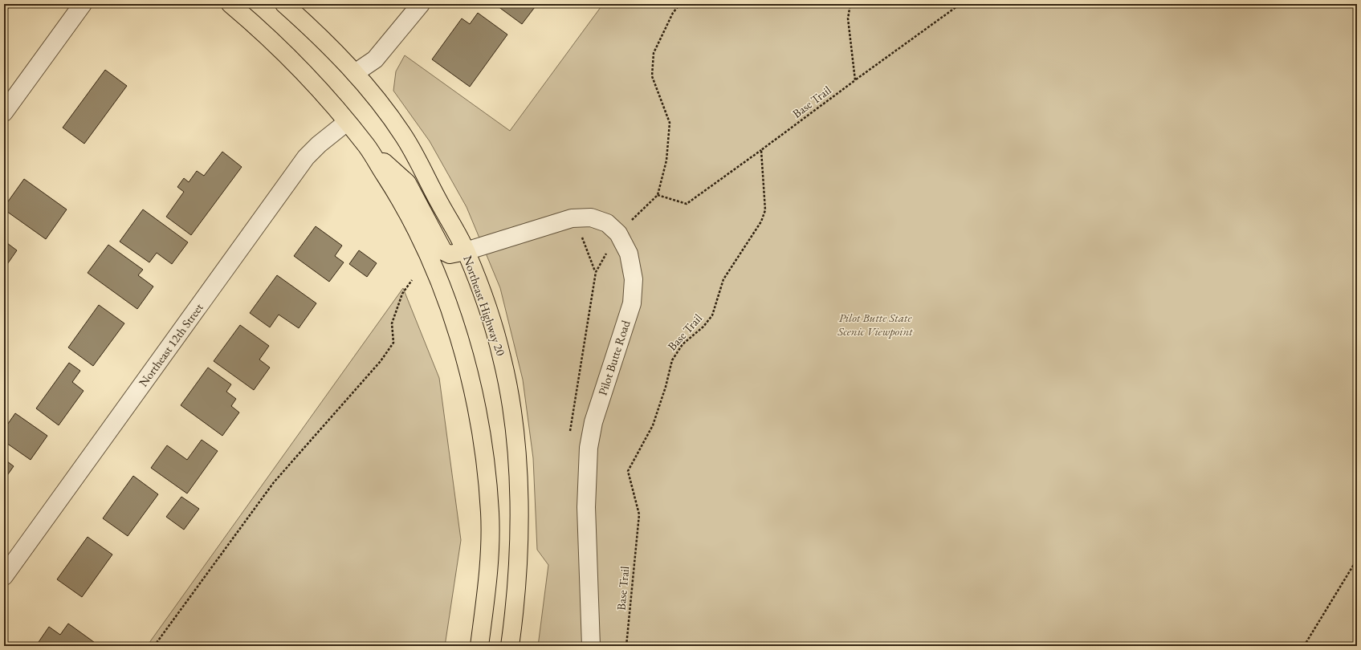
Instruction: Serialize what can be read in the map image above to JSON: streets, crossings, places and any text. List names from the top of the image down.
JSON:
{
  "streets": {
    "main road": ["Northeast Highway 20"],
    "street": ["Northeast 12th Street", "Pilot Butte Road"],
    "path": ["Base Trail"]
  },
  "crossings": [
    ["Northeast Highway 20", "Pilot Butte Road"]
  ],
  "parks": ["Pilot Butte State Scenic Viewpoint"]
}
